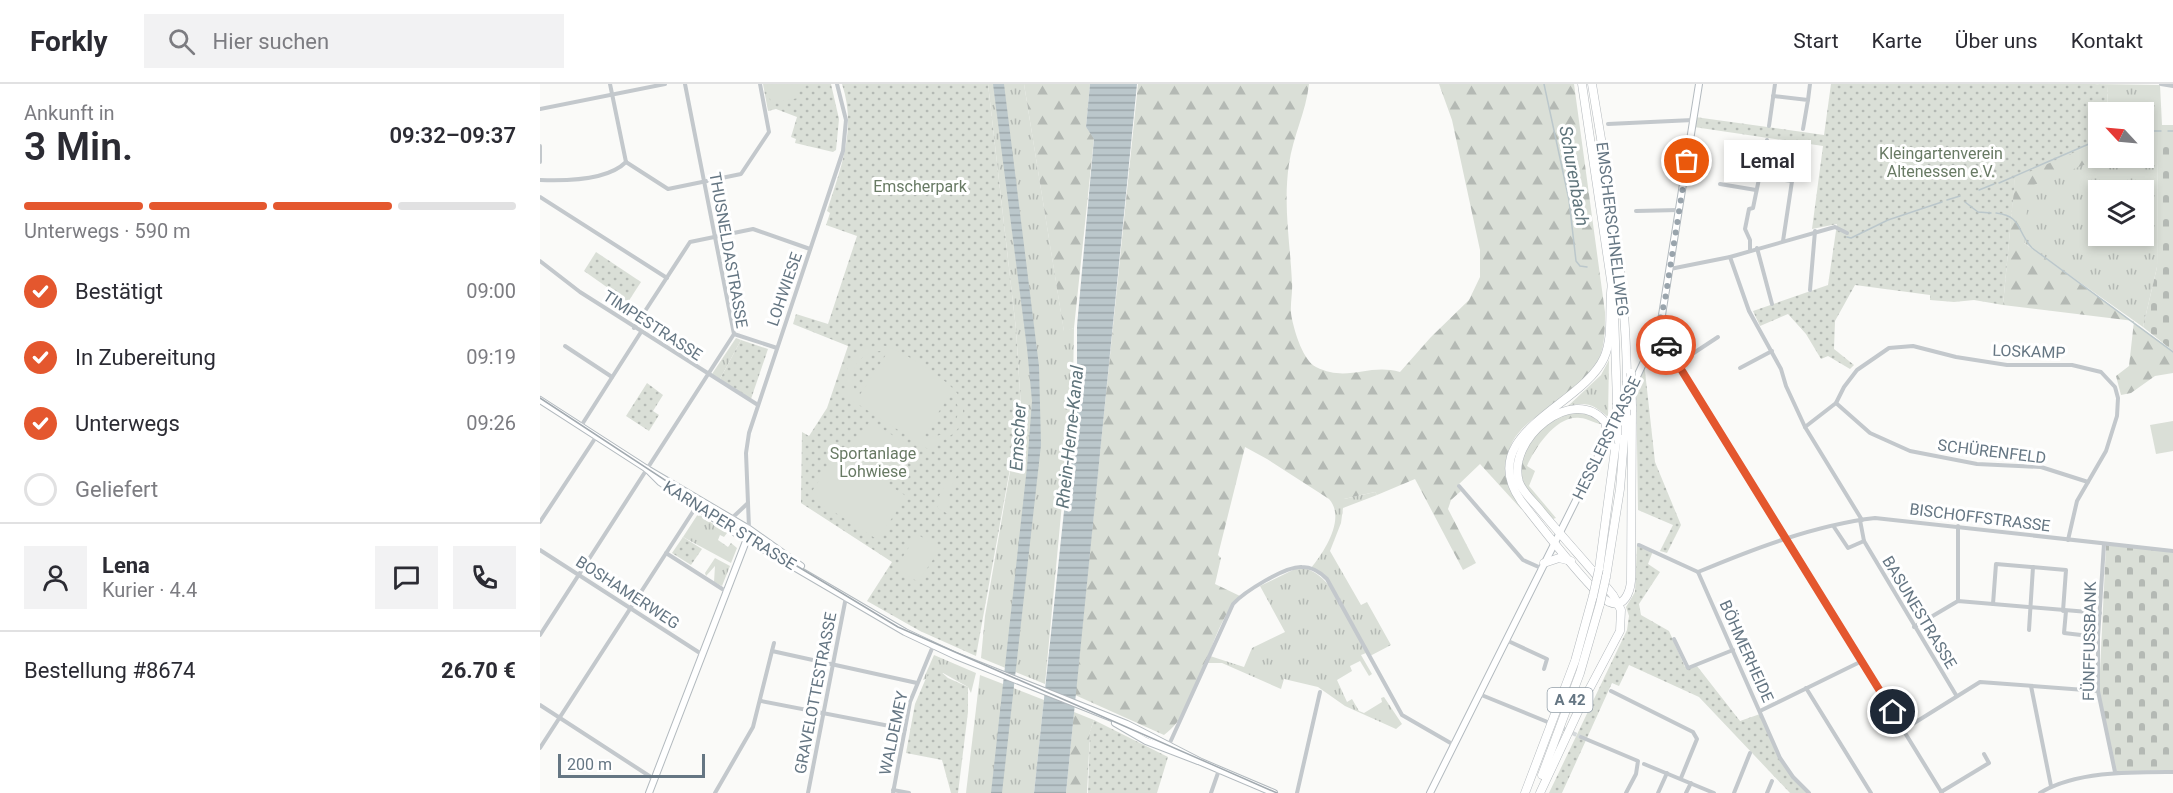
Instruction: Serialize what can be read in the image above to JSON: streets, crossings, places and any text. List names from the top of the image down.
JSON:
{
  "streets": {
    "highway": ["EMSCHERSCHNELLWEG", "A 42"],
    "main road": ["HESSLERSTRASSE", "KARNAPER STRASSE"],
    "street": [
      "THUSNELDASTRASSE",
      "LOHWIESE",
      "TIMPESTRASSE",
      "LOSKAMP",
      "SCHÜRENFELD",
      "BISCHOFFSTRASSE",
      "BOSHAMERWEG",
      "BASUNESTRASSE",
      "FÜNFFUSSBANK",
      "BÖHMERHEIDE",
      "GRAVELOTTESTRASSE",
      "WALDEMEY"
    ]
  },
  "crossings": [
    ["THUSNELDASTRASSE", "TIMPESTRASSE"],
    ["THUSNELDASTRASSE", "KARNAPER STRASSE"],
    ["THUSNELDASTRASSE", "BOSHAMERWEG"],
    ["LOHWIESE", "TIMPESTRASSE"],
    ["LOHWIESE", "KARNAPER STRASSE"],
    ["LOSKAMP", "SCHÜRENFELD"],
    ["LOSKAMP", "BISCHOFFSTRASSE"],
    ["LOSKAMP", "BASUNESTRASSE"],
    ["BISCHOFFSTRASSE", "BASUNESTRASSE"],
    ["BISCHOFFSTRASSE", "FÜNFFUSSBANK"],
    ["BISCHOFFSTRASSE", "BÖHMERHEIDE"],
    ["KARNAPER STRASSE", "GRAVELOTTESTRASSE"],
    ["KARNAPER STRASSE", "WALDEMEY"]
  ],
  "water": ["Schurenbach", "Emscher", "Rhein-Herne-Kanal"],
  "parks": ["Kleingartenverein Altenessen e.V.", "Emscherpark", "Sportanlage Lohwiese"],
  "places": ["Lemal"],
  "scale_bar": "200 m",
  "north": "top left",
  "page": {
    "header": "Forkly",
    "search": "Hier suchen",
    "nav": [
      "Start",
      "Karte",
      "Über uns",
      "Kontakt"
    ],
    "heading": ["3 Min.", "Ankunft in", "09:32–09:37"],
    "panel": [
      "Lena",
      "Kurier · 4.4",
      "Bestellung #8674",
      "26.70 €"
    ],
    "bubble": "Lemal",
    "bar": "Unterwegs · 590 m",
    "list": [
      ["Bestätigt", "09:00"],
      ["In Zubereitung", "09:19"],
      ["Unterwegs", "09:26"],
      "Geliefert"
    ],
    "scale": "200 m"
  }
}
